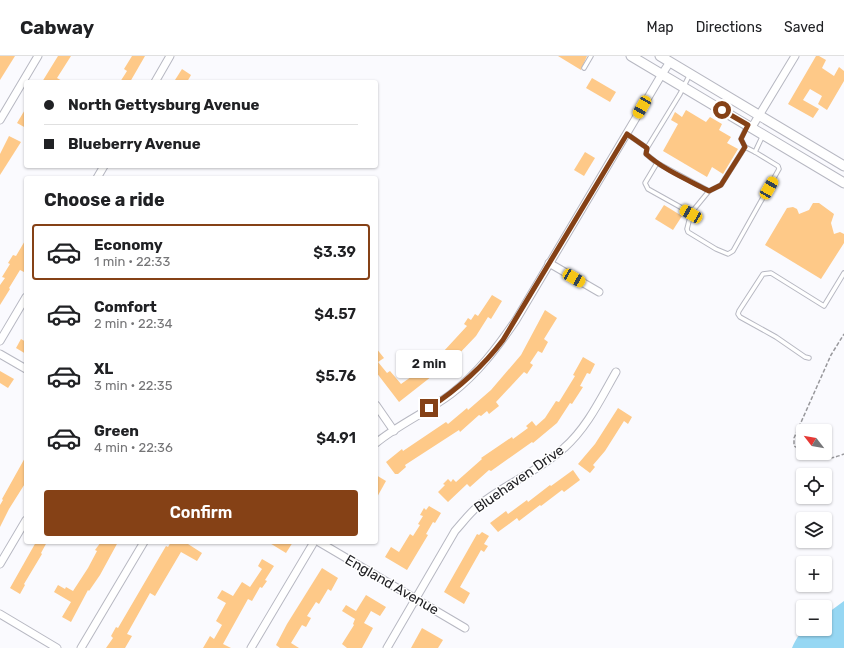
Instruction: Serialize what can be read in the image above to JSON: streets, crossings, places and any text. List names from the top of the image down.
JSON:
{
  "streets": {
    "street": ["Bluehaven Drive", "England Avenue"]
  },
  "crossings": [
    ["Bluehaven Drive", "England Avenue"]
  ],
  "north": "top left",
  "page": {
    "header": "Cabway",
    "nav": ["Map", "Directions", "Saved"],
    "banner": ["North Gettysburg Avenue", "Blueberry Avenue"],
    "heading": "Choose a ride",
    "list": [
      {
        "name": "Economy",
        "note": "1 min · 22:33",
        "value": "$3.39"
      },
      {
        "name": "Comfort",
        "note": "2 min · 22:34",
        "value": "$4.57"
      },
      {
        "name": "XL",
        "note": "3 min · 22:35",
        "value": "$5.76"
      },
      {
        "name": "Green",
        "note": "4 min · 22:36",
        "value": "$4.91"
      }
    ],
    "bubble": "2 min",
    "map_buttons": ["+", "−"],
    "buttons": "Confirm"
  }
}
